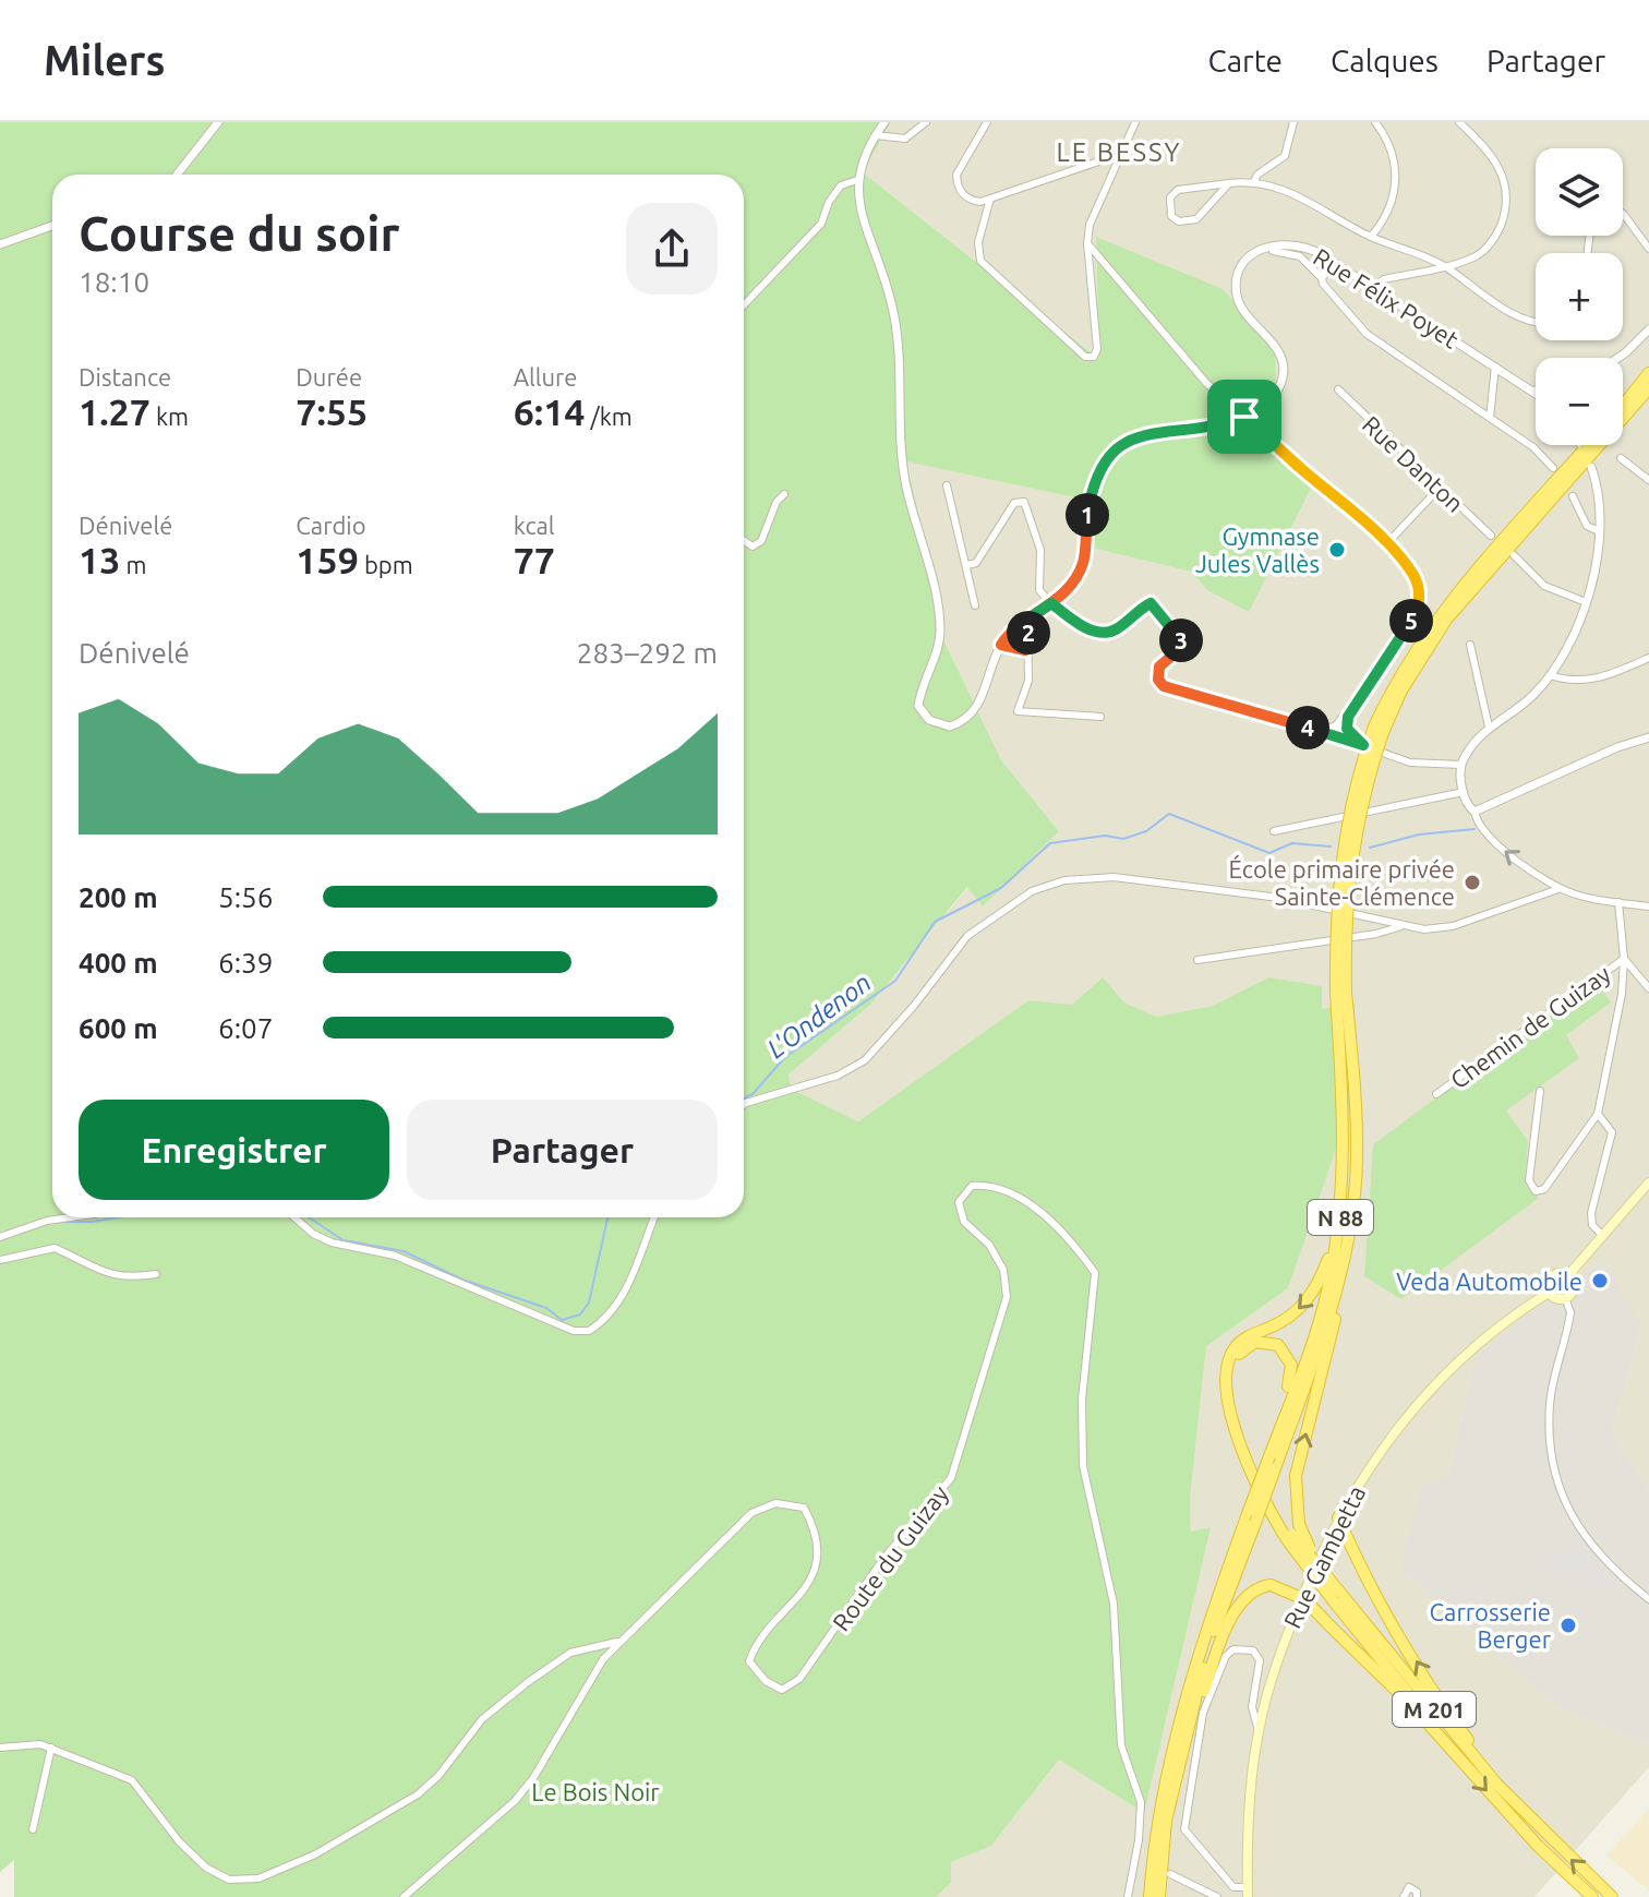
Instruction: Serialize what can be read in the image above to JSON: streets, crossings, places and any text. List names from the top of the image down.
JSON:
{
  "streets": {
    "highway": ["N 88", "M 201"],
    "main road": ["Rue Gambetta"],
    "street": [
      "Rue Félix Poyet",
      "Rue Danton",
      "Chemin de Guizay",
      "Route du Guizay"
    ]
  },
  "crossings": [
    ["N 88", "M 201"]
  ],
  "districts": ["LE BESSY"],
  "water": ["L'Ondenon"],
  "parks": ["Le Bois Noir"],
  "places": [
    "Gymnase Jules Vallès",
    "École primaire privée Sainte-Clémence",
    "Veda Automobile",
    "Carrosserie Berger"
  ],
  "page": {
    "header": "Milers",
    "nav": ["Carte", "Calques", "Partager"],
    "map_buttons": ["+", "−"],
    "heading": ["Course du soir", "18:10"],
    "stats": [
      ["Distance", "1.27 km"],
      ["Durée", "7:55"],
      ["Allure", "6:14 /km"],
      ["Dénivelé", "13 m"],
      ["Cardio", "159 bpm"],
      ["kcal", "77"]
    ],
    "pins": [
      "1",
      "5",
      "2",
      "3",
      "4"
    ],
    "chart": ["Dénivelé", "283–292 m"],
    "list": [
      {
        "name": "200 m",
        "note": "5:56"
      },
      {
        "name": "400 m",
        "note": "6:39"
      },
      {
        "name": "600 m",
        "note": "6:07"
      }
    ],
    "buttons": ["Enregistrer", "Partager"]
  }
}
